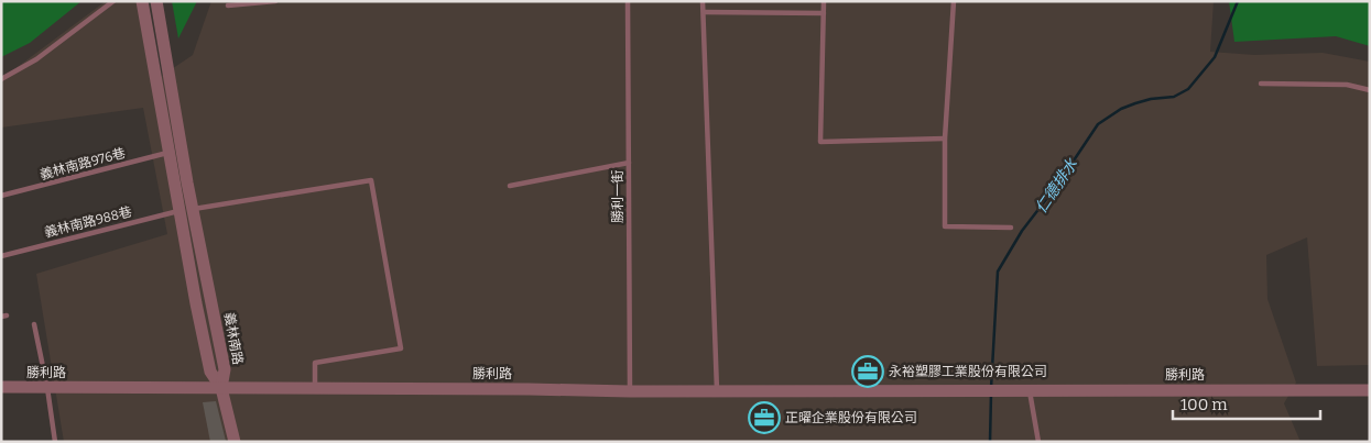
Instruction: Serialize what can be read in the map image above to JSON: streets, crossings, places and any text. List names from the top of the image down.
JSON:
{
  "streets": {
    "street": ["義林南路", "勝利路"],
    "lane": ["義林南路976巷", "勝利一街", "義林南路988巷"]
  },
  "crossings": [
    ["義林南路976巷", "義林南路"],
    ["勝利一街", "勝利路"],
    ["義林南路988巷", "義林南路"],
    ["義林南路988巷", "勝利路"],
    ["義林南路", "勝利路"]
  ],
  "water": ["仁德排水"],
  "places": {
    "office": ["永裕塑膠工業股份有限公司", "正曜企業股份有限公司"]
  },
  "scale_bar": "100 m"
}
